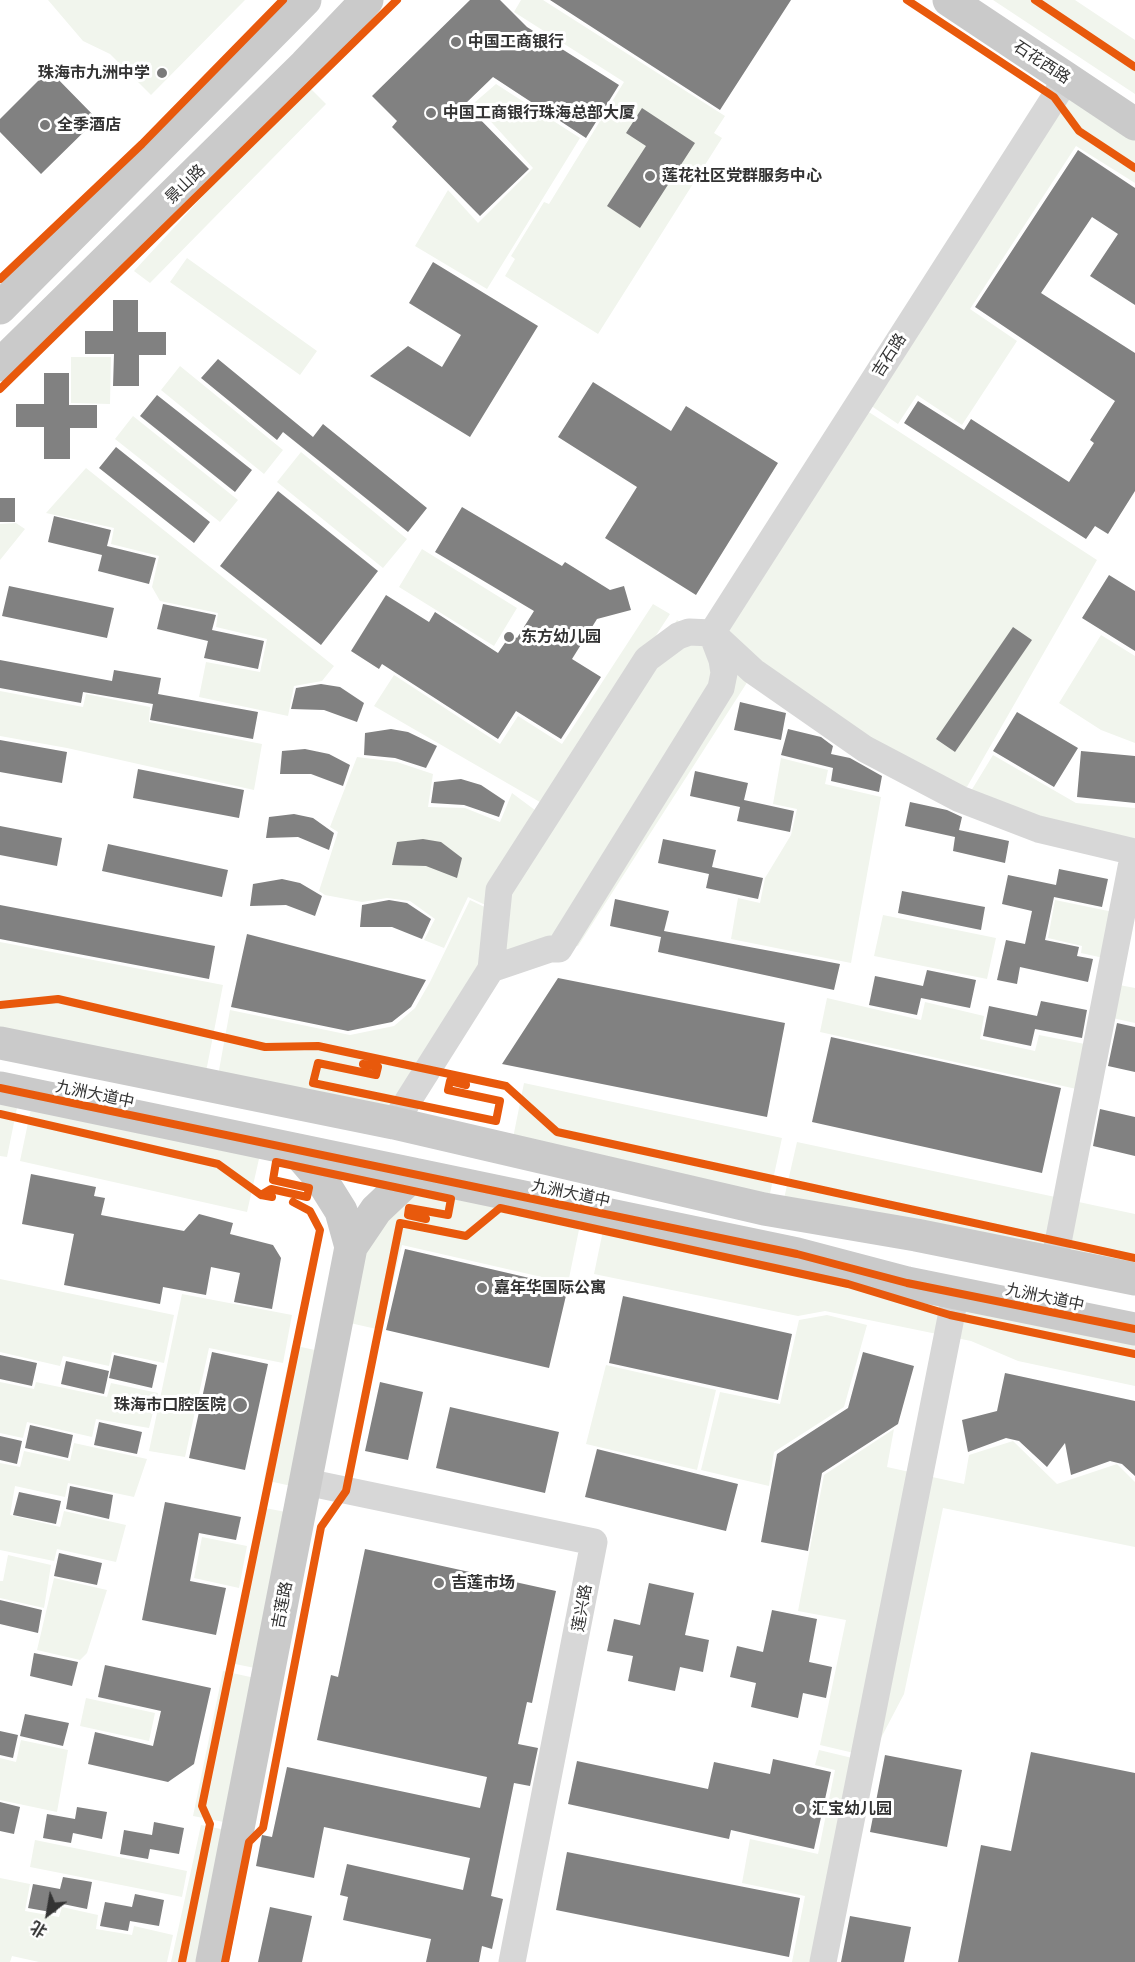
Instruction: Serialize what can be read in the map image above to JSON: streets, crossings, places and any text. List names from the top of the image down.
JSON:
{
  "streets": {
    "main road": [
      "石花西路",
      "景山路",
      "九洲大道中",
      "吉莲路"
    ],
    "street": ["吉石路", "莲兴路"]
  },
  "crossings": [
    ["石花西路", "吉石路"],
    ["吉莲路", "莲兴路"]
  ],
  "places": [
    "中国工商银行",
    "珠海市九洲中学",
    "中国工商银行珠海总部大厦",
    "全季酒店",
    "莲花社区党群服务中心",
    "东方幼儿园",
    "嘉年华国际公寓",
    "珠海市口腔医院",
    "吉莲市场",
    "汇宝幼儿园"
  ],
  "north": "bottom left"
}
